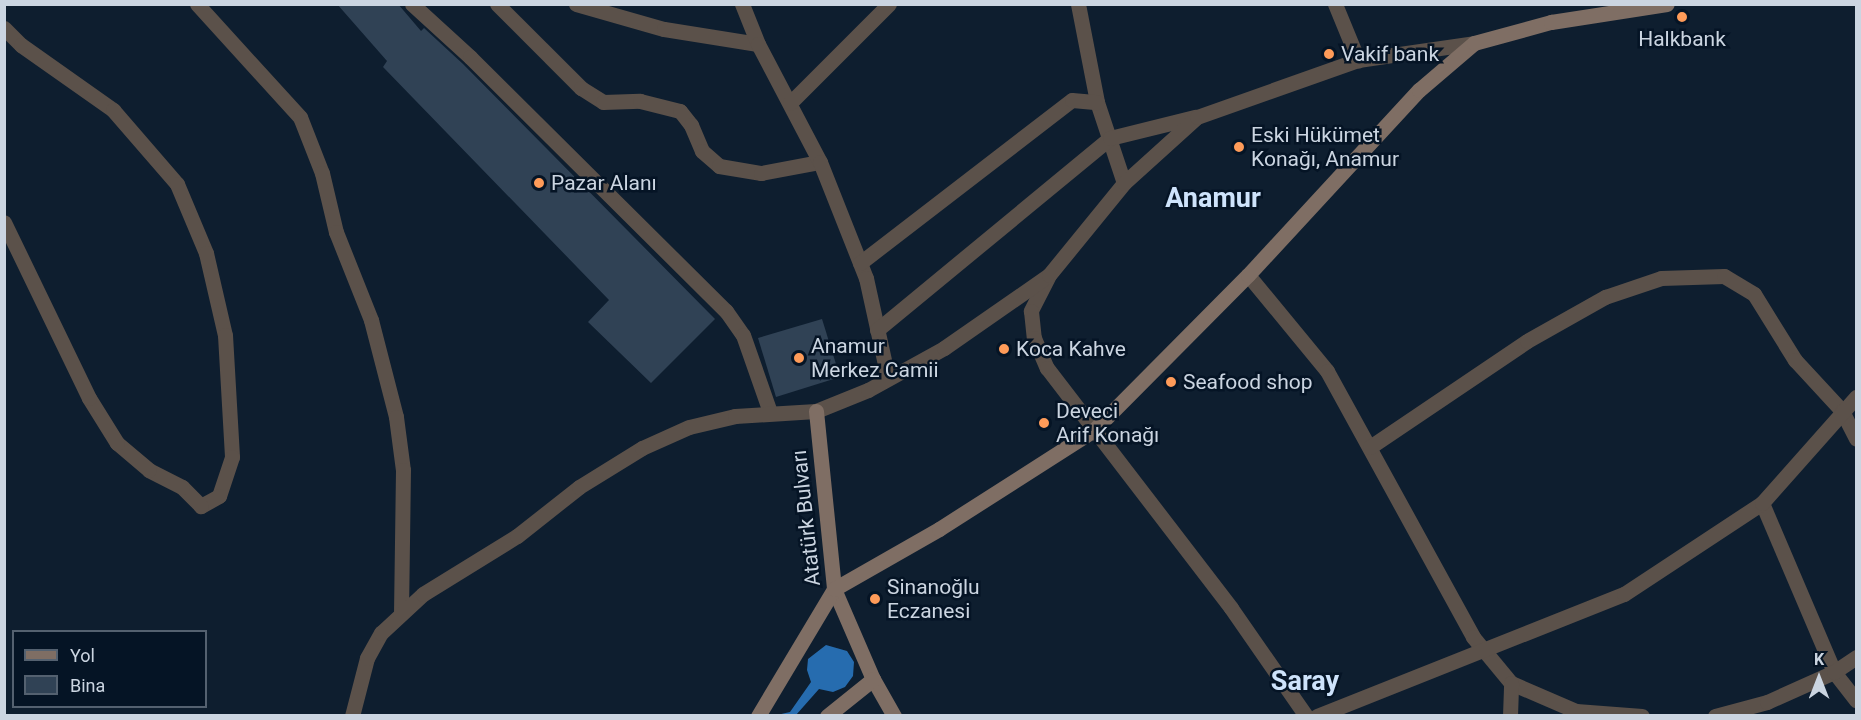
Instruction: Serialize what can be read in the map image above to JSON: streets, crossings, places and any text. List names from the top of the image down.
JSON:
{
  "streets": {
    "street": ["Atatürk Bulvarı"]
  },
  "districts": ["Anamur", "Saray"],
  "places": [
    "Halkbank",
    "Vakif bank",
    "Eski Hükümet Konağı, Anamur",
    "Pazar Alanı",
    "Koca Kahve",
    "Anamur Merkez Camii",
    "Seafood shop",
    "Deveci Arif Konağı",
    "Sinanoğlu Eczanesi"
  ],
  "legend": ["Yol", "Bina"],
  "north": "top"
}
